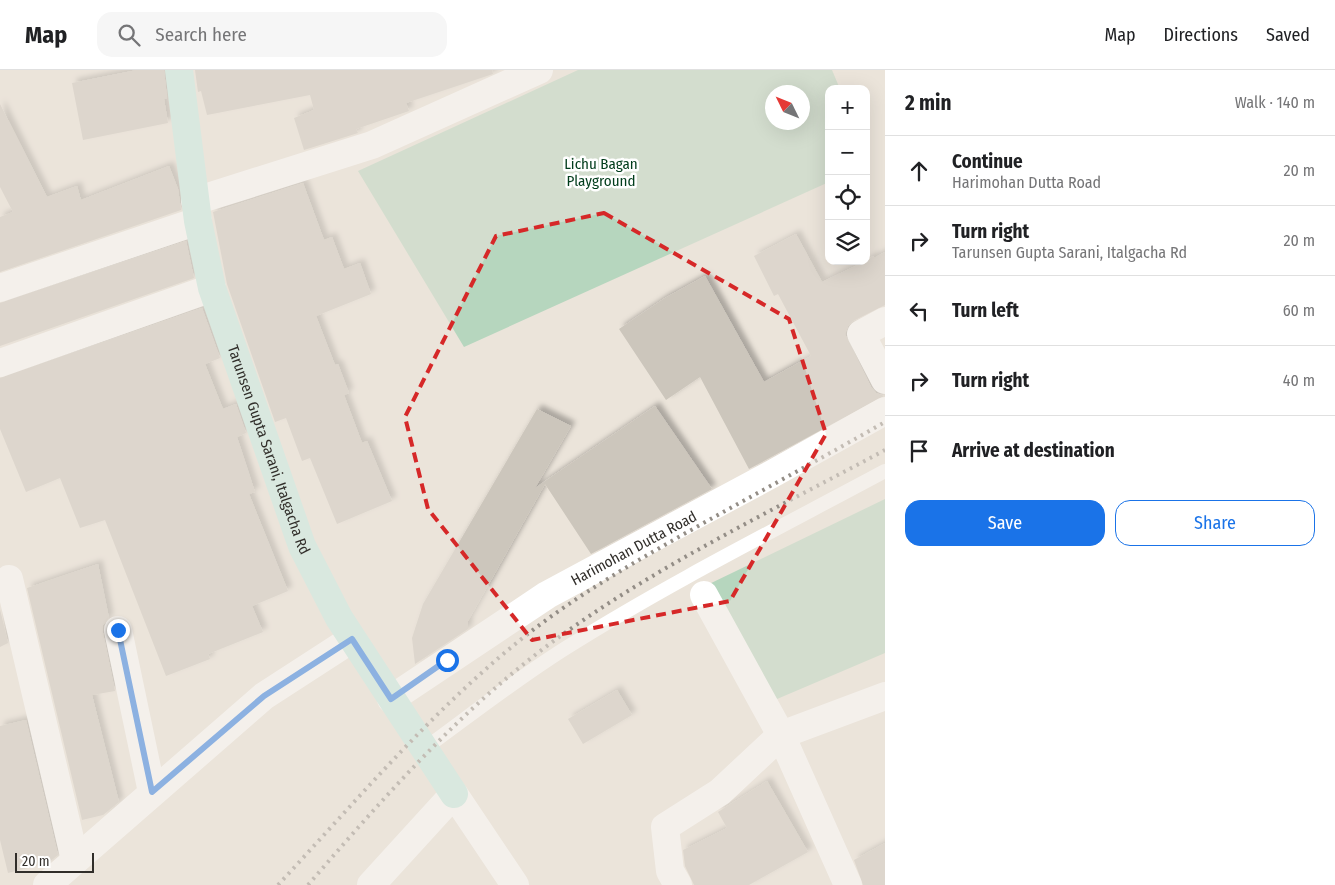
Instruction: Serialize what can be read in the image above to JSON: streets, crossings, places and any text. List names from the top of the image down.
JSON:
{
  "streets": {
    "street": ["Tarunsen Gupta Sarani, Italgacha Rd", "Harimohan Dutta Road"]
  },
  "crossings": [
    ["Tarunsen Gupta Sarani, Italgacha Rd", "Harimohan Dutta Road"]
  ],
  "parks": ["Lichu Bagan Playground"],
  "scale_bar": "20 m",
  "north": "top left",
  "page": {
    "header": "Map",
    "search": "Search here",
    "nav": ["Map", "Directions", "Saved"],
    "heading": ["2 min", "Walk · 140 m"],
    "map_buttons": ["+", "−"],
    "list": [
      ["Continue", "Harimohan Dutta Road", "20 m"],
      ["Turn right", "Tarunsen Gupta Sarani, Italgacha Rd", "20 m"],
      ["Turn left", "60 m"],
      ["Turn right", "40 m"],
      "Arrive at destination"
    ],
    "buttons": ["Save", "Share"],
    "scale": "20 m"
  }
}
